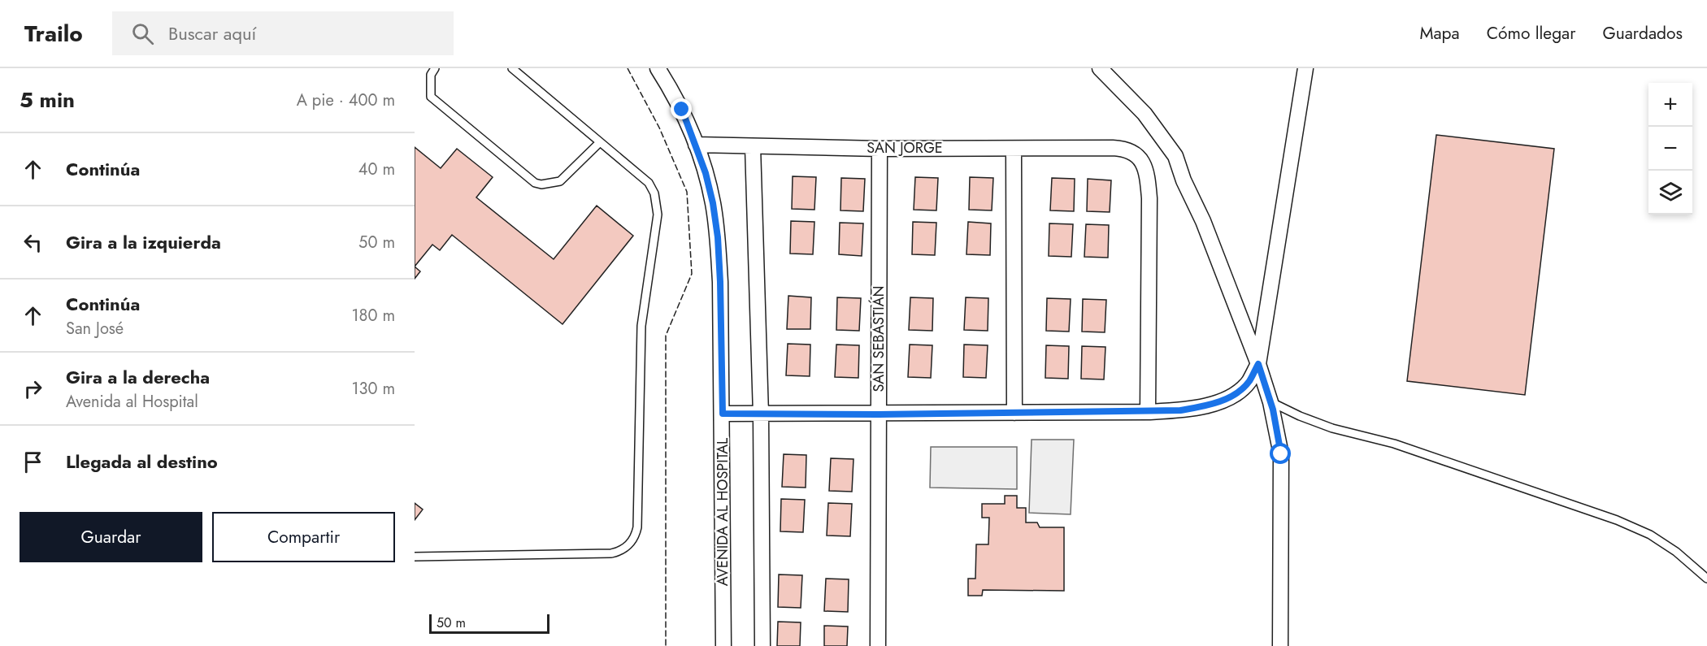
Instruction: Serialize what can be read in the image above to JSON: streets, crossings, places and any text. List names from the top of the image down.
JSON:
{
  "streets": {
    "street": ["SAN JORGE", "SAN SEBASTIÁN", "AVENIDA AL HOSPITAL"]
  },
  "crossings": [
    ["SAN JORGE", "SAN SEBASTIÁN"],
    ["SAN JORGE", "AVENIDA AL HOSPITAL"]
  ],
  "scale_bar": "50 m",
  "page": {
    "header": "Trailo",
    "search": "Buscar aquí",
    "nav": ["Mapa", "Cómo llegar", "Guardados"],
    "heading": ["5 min", "A pie · 400 m"],
    "map_buttons": ["+", "−"],
    "list": [
      ["Continúa", "40 m"],
      ["Gira a la izquierda", "50 m"],
      ["Continúa", "San José", "180 m"],
      ["Gira a la derecha", "Avenida al Hospital", "130 m"],
      "Llegada al destino"
    ],
    "buttons": ["Guardar", "Compartir"],
    "scale": "50 m"
  }
}
